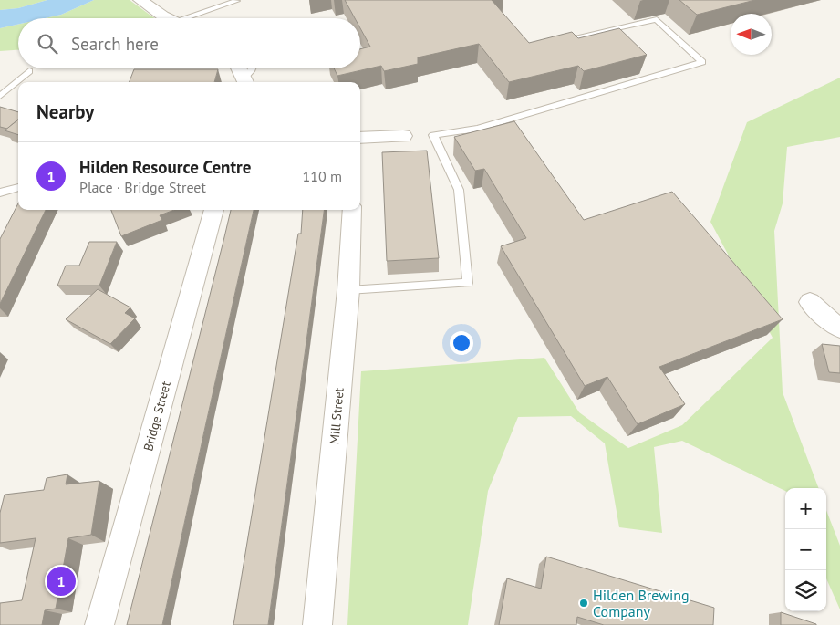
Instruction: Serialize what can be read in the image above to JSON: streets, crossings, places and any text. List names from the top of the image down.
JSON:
{
  "streets": {
    "street": ["Bridge Street", "Mill Street"]
  },
  "places": ["Hilden Brewing Company"],
  "north": "left",
  "page": {
    "search": "Search here",
    "heading": "Nearby",
    "list": [
      {
        "mark": "1",
        "name": "Hilden Resource Centre",
        "note": "Place · Bridge Street",
        "value": "110 m"
      }
    ],
    "map_buttons": ["+", "−"],
    "pins": "1"
  }
}
